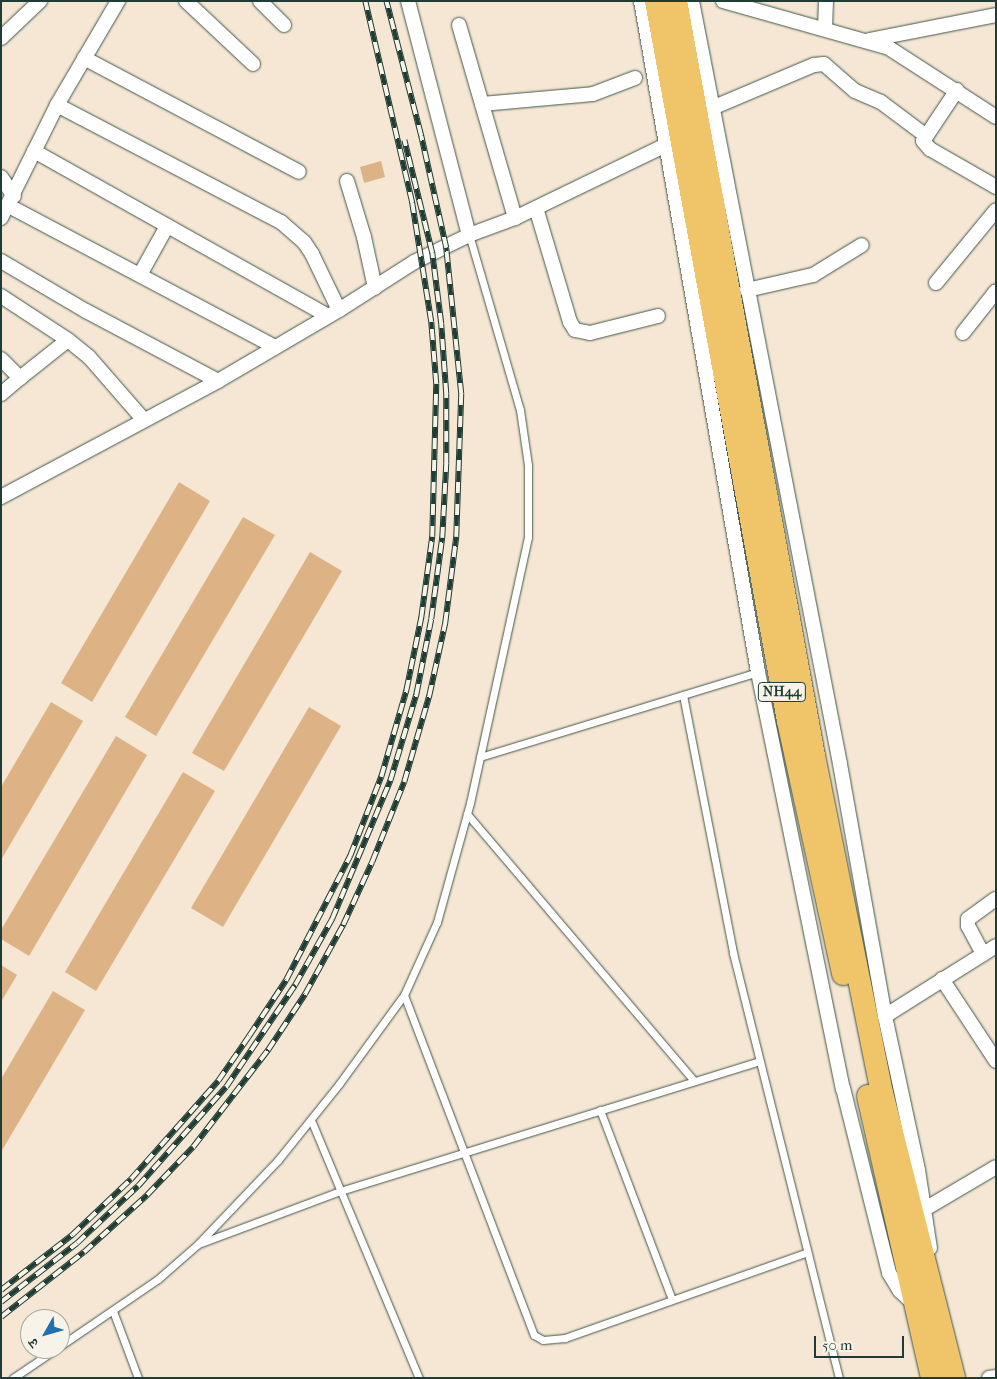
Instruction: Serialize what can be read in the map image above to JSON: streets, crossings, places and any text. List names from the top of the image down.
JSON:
{
  "streets": {
    "highway": ["NH44"]
  },
  "scale_bar": "50 m",
  "north": "bottom left"
}
